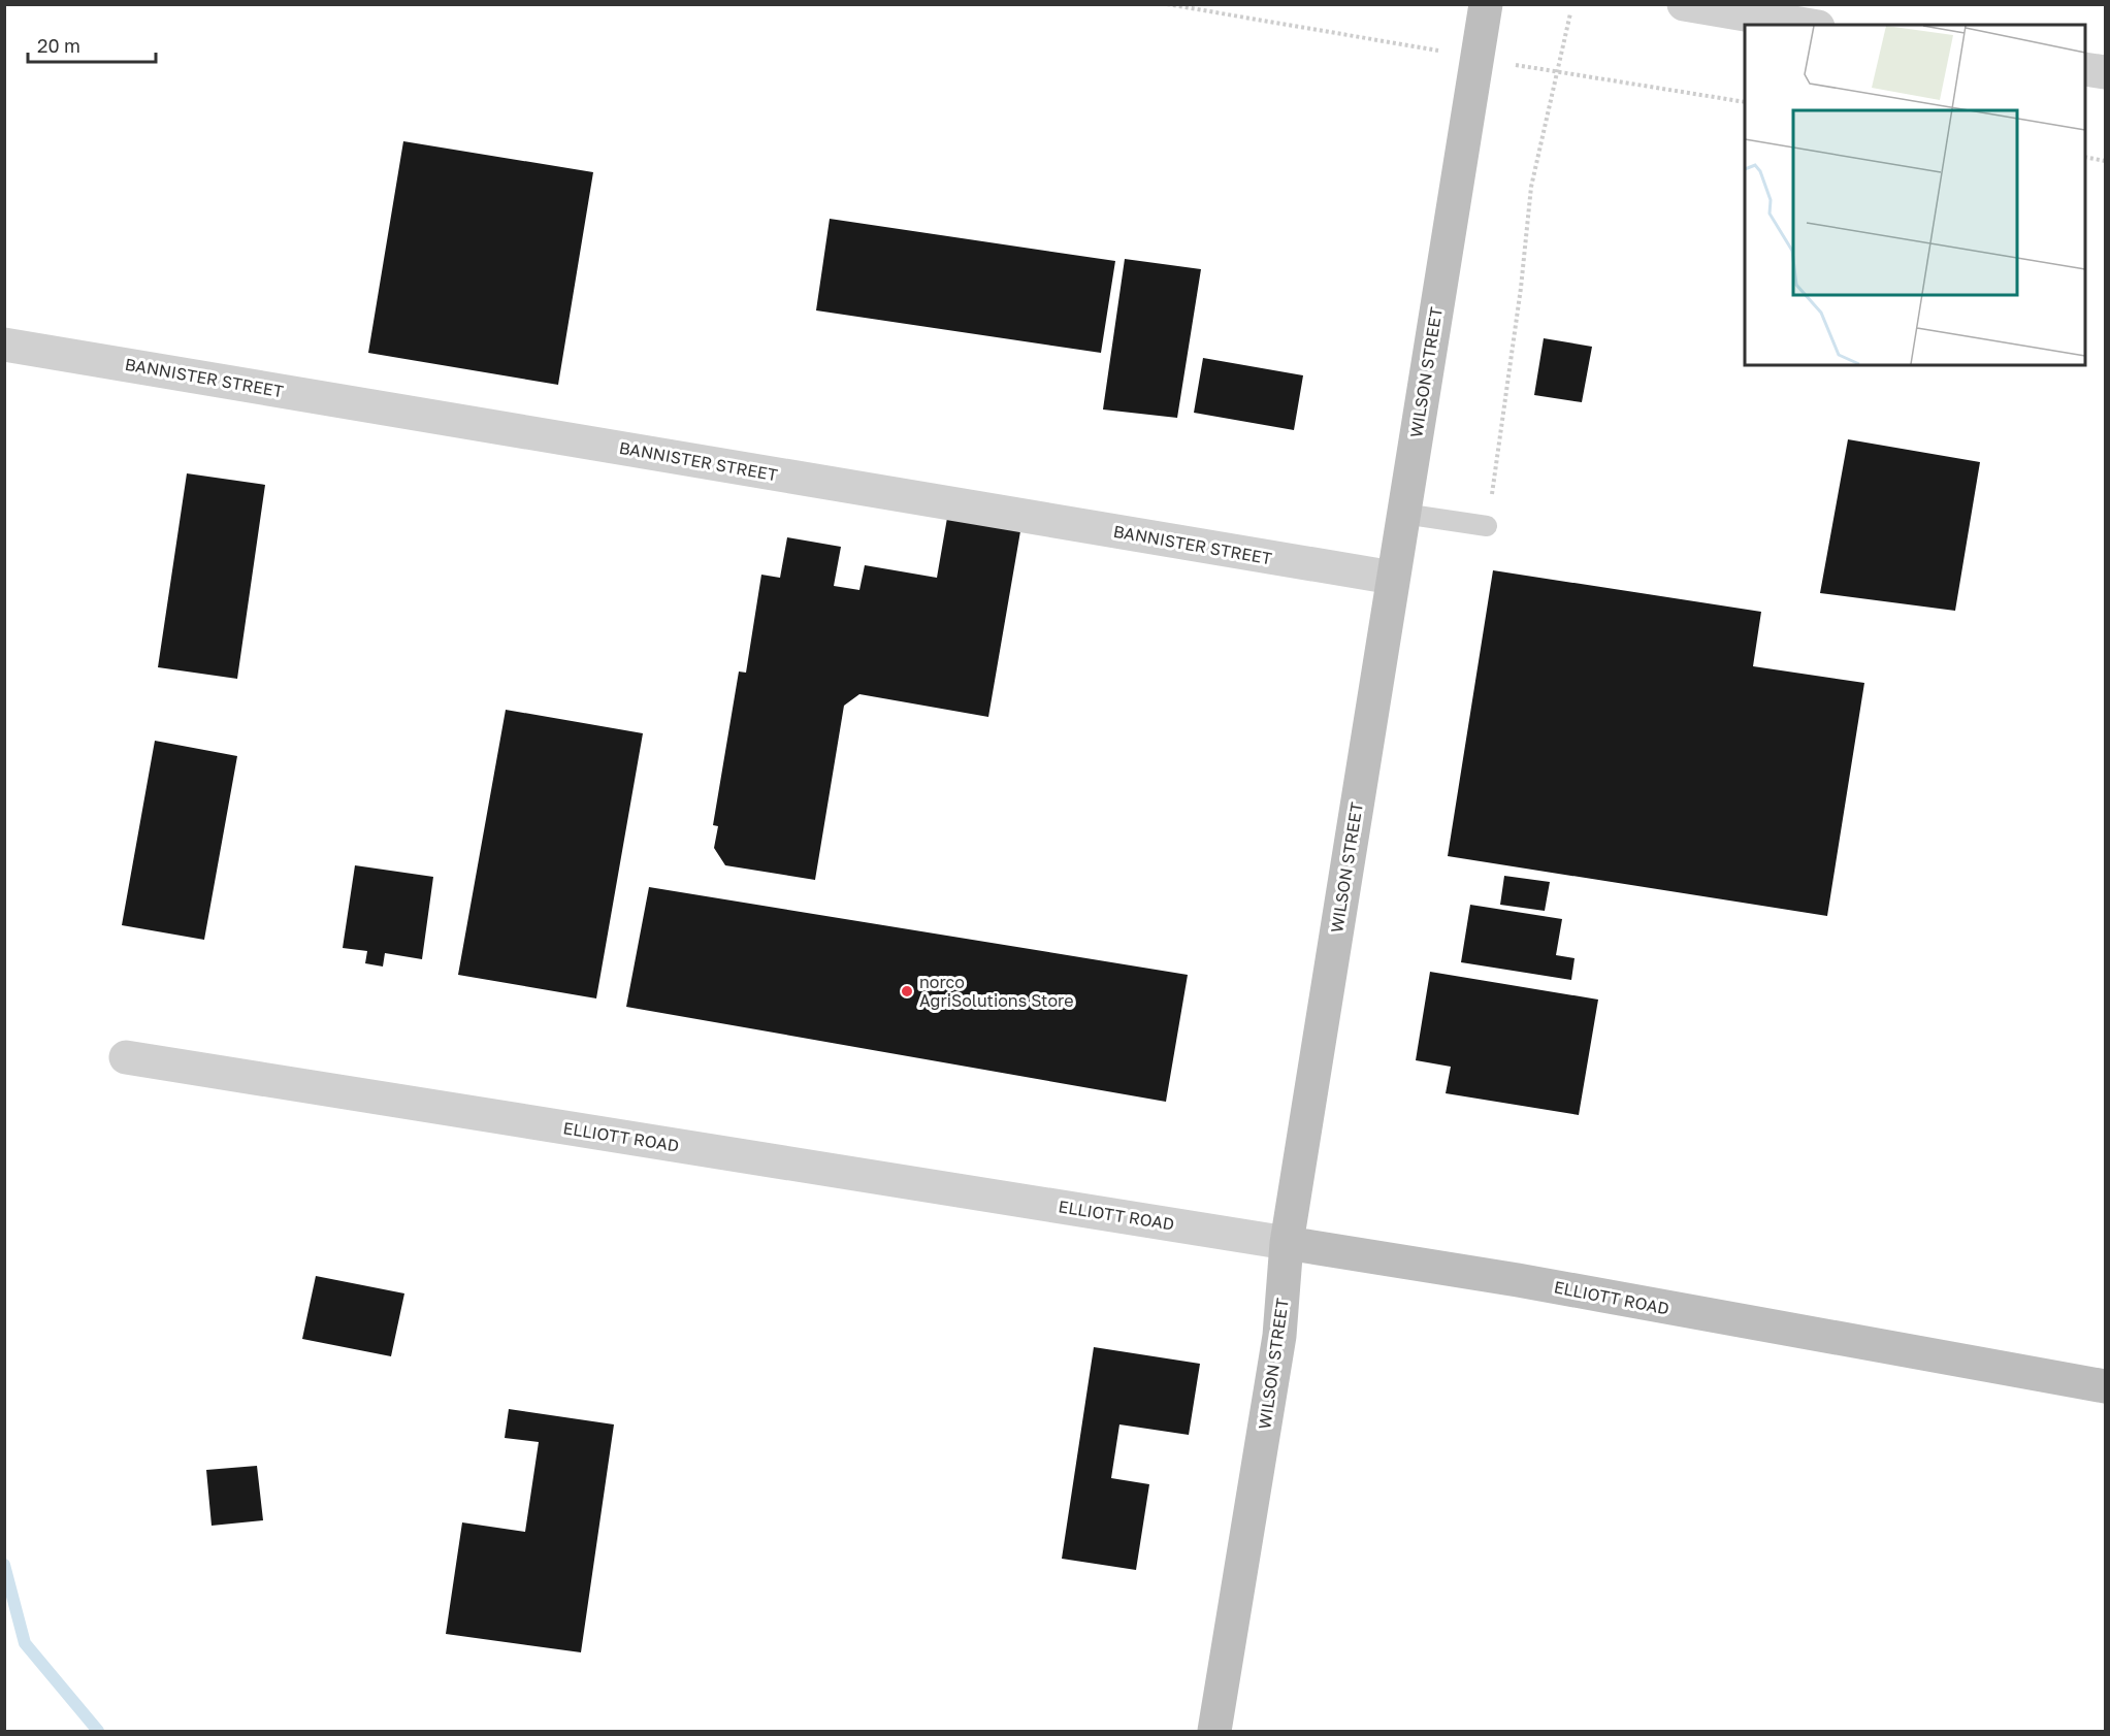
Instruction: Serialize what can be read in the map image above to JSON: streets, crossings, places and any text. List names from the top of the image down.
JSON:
{
  "streets": {
    "street": ["WILSON STREET", "BANNISTER STREET", "ELLIOTT ROAD"]
  },
  "crossings": [
    ["WILSON STREET", "BANNISTER STREET"],
    ["WILSON STREET", "ELLIOTT ROAD"]
  ],
  "places": ["norco AgriSolutions Store"],
  "scale_bar": "20 m"
}
